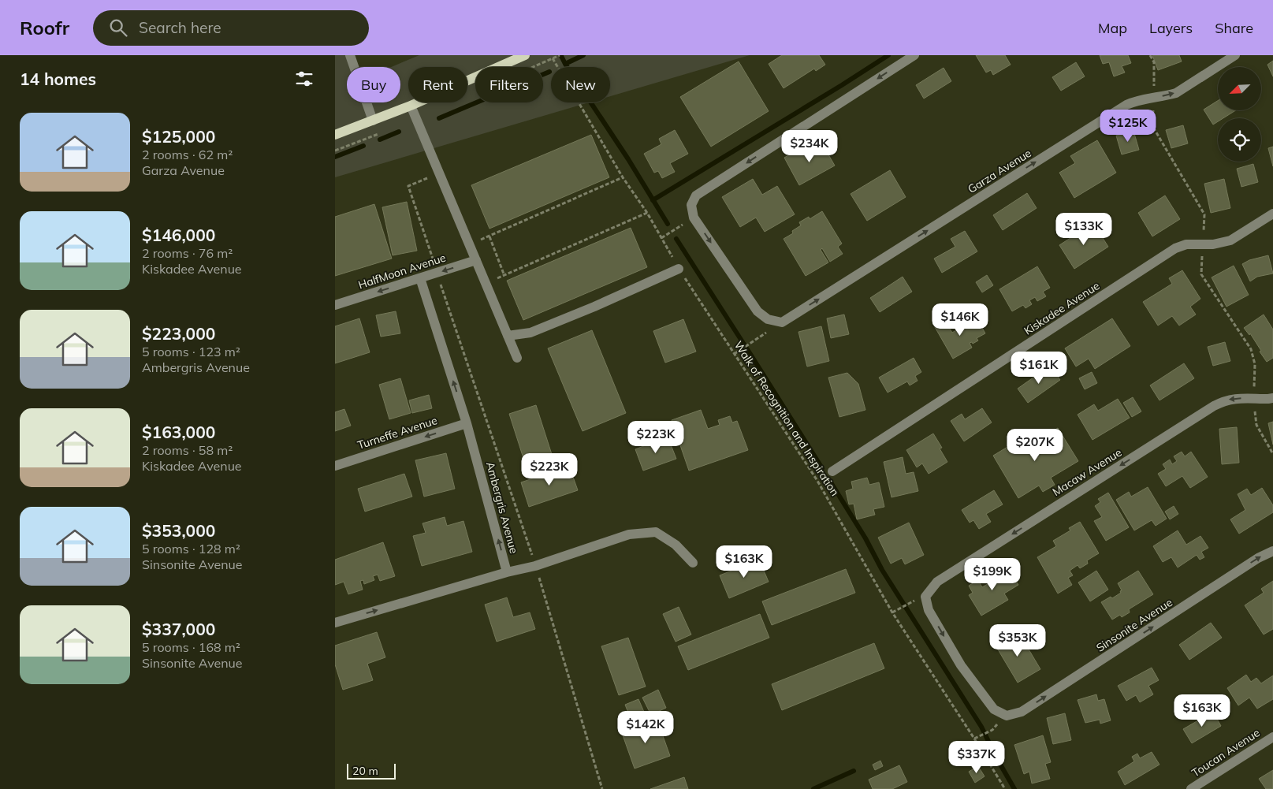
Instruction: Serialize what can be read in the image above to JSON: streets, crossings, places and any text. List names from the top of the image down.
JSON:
{
  "streets": {
    "street": [
      "Garza Avenue",
      "HalfMoon Avenue",
      "Kiskadee Avenue",
      "Turneffe Avenue",
      "Macaw Avenue",
      "Ambergris Avenue",
      "Sinsonite Avenue",
      "Toucan Avenue"
    ],
    "path": ["Walk of Recognition and Inspiration"]
  },
  "crossings": [
    ["HalfMoon Avenue", "Ambergris Avenue"],
    ["Turneffe Avenue", "Ambergris Avenue"],
    ["Macaw Avenue", "Sinsonite Avenue"]
  ],
  "one_way": [
    "Garza Avenue",
    "HalfMoon Avenue",
    "Turneffe Avenue",
    "Sinsonite Avenue"
  ],
  "scale_bar": "20 m",
  "north": "bottom left",
  "page": {
    "header": "Roofr",
    "search": "Search here",
    "nav": ["Map", "Layers", "Share"],
    "heading": "14 homes",
    "chip": [
      "Buy",
      "Rent",
      "Filters",
      "New"
    ],
    "list": [
      {
        "name": "$125,000",
        "note": "2 rooms · 62 m² · Garza Avenue"
      },
      {
        "name": "$146,000",
        "note": "2 rooms · 76 m² · Kiskadee Avenue"
      },
      {
        "name": "$223,000",
        "note": "5 rooms · 123 m² · Ambergris Avenue"
      },
      {
        "name": "$163,000",
        "note": "2 rooms · 58 m² · Kiskadee Avenue"
      },
      {
        "name": "$353,000",
        "note": "5 rooms · 128 m² · Sinsonite Avenue"
      },
      {
        "name": "$337,000",
        "note": "5 rooms · 168 m² · Sinsonite Avenue"
      }
    ],
    "price": [
      "$125K",
      "$234K",
      "$133K",
      "$146K",
      "$161K",
      "$223K",
      "$207K",
      "$223K",
      "$163K",
      "$199K",
      "$353K",
      "$163K",
      "$142K",
      "$337K"
    ],
    "scale": "20 m"
  }
}
